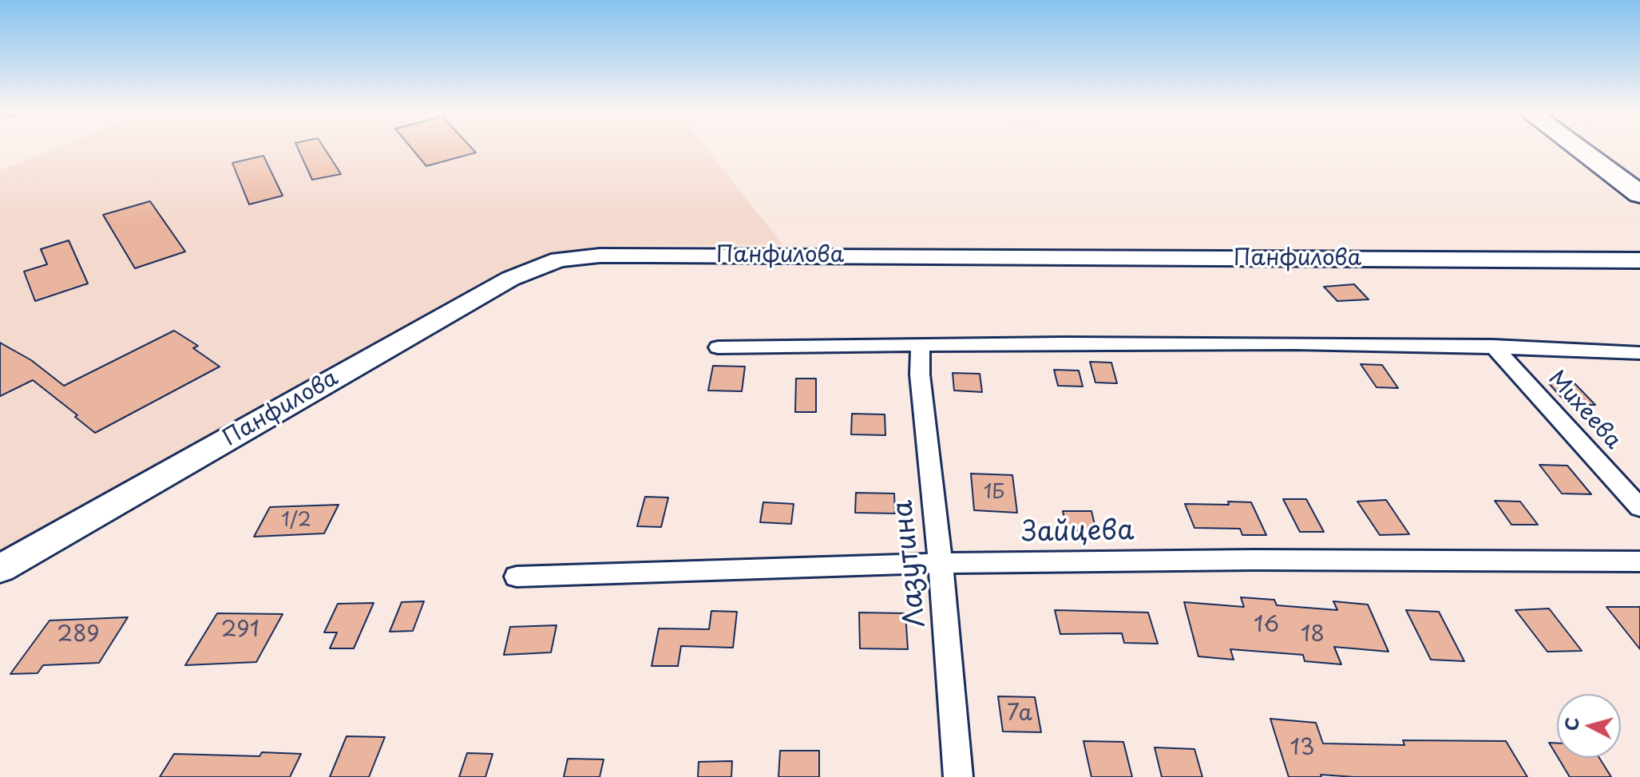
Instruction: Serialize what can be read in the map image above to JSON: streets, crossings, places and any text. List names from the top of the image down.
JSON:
{
  "streets": {
    "street": [
      "Панфилова",
      "Михеева",
      "Зайцева",
      "Лазутина"
    ]
  },
  "crossings": [
    ["Зайцева", "Лазутина"]
  ],
  "house_numbers": [
    "1Б",
    "1/2",
    "16",
    "291",
    "289",
    "18",
    "7а",
    "13"
  ],
  "north": "left"
}
